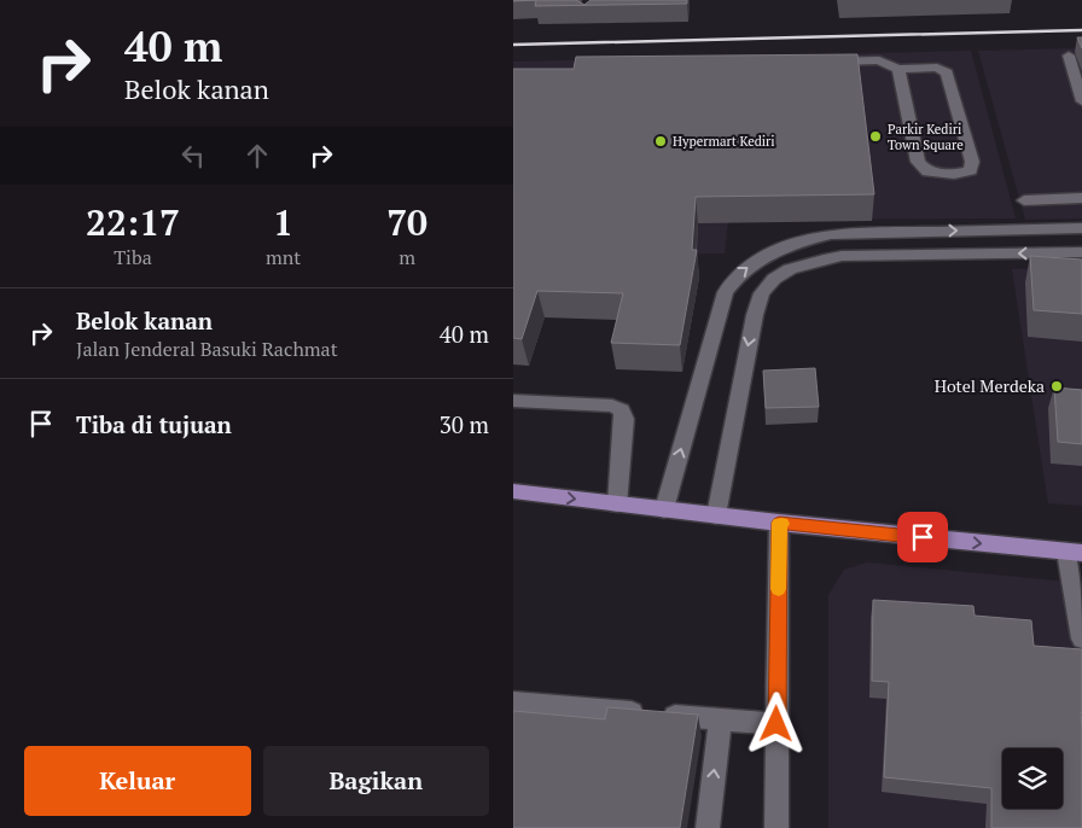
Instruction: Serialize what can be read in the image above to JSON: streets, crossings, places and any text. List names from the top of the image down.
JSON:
{
  "places": ["Parkir Kediri Town Square", "Hypermart Kediri", "Hotel Merdeka"],
  "page": {
    "turn": ["40 m", "Belok kanan"],
    "eta": [
      "22:17",
      "Tiba",
      "1",
      "mnt",
      "70",
      "m"
    ],
    "list": [
      {
        "name": "Belok kanan",
        "note": "Jalan Jenderal Basuki Rachmat",
        "value": "40 m"
      },
      {
        "name": "Tiba di tujuan",
        "value": "30 m"
      }
    ],
    "buttons": ["Keluar", "Bagikan"]
  }
}
